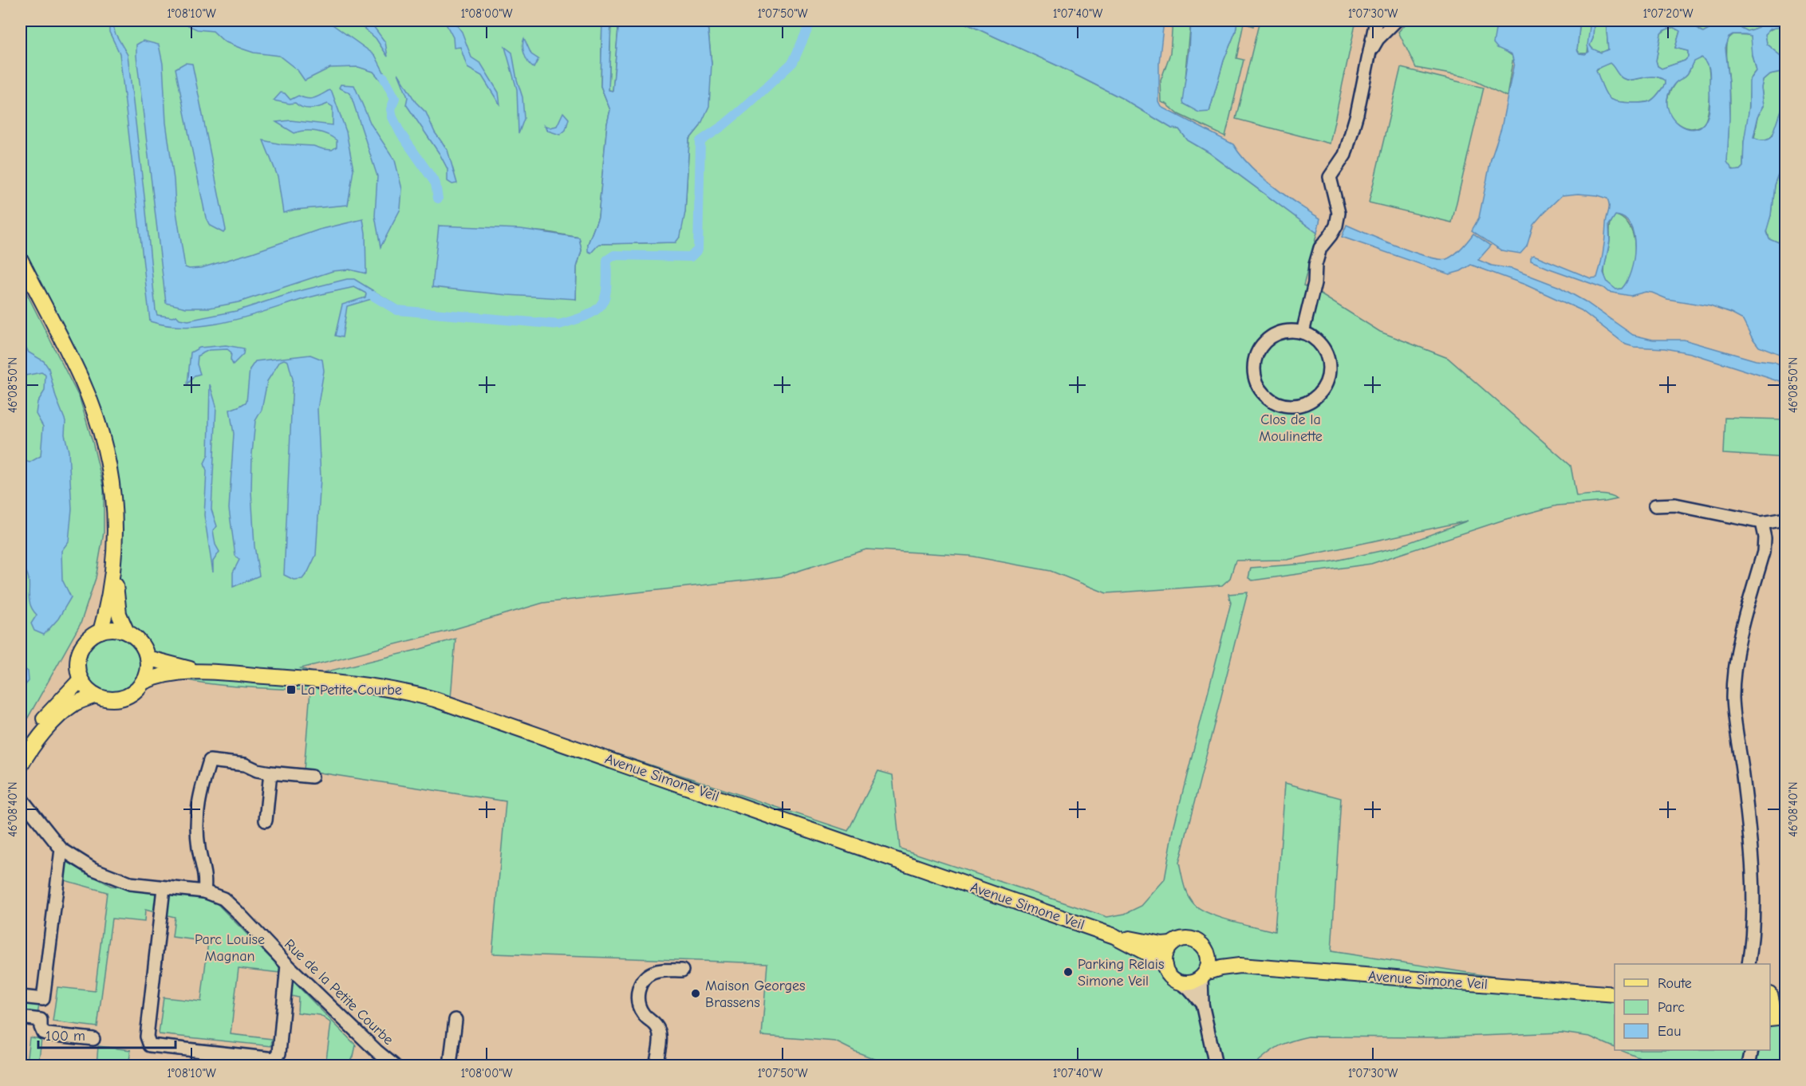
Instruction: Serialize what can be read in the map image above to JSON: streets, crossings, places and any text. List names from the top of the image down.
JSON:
{
  "streets": {
    "main road": ["Avenue Simone Veil"],
    "street": ["Rue de la Petite Courbe"]
  },
  "parks": ["Clos de la Moulinette", "Parc Louise Magnan"],
  "places": {
    "transit": ["La Petite Courbe"],
    "other": ["Parking Relais Simone Veil", "Maison Georges Brassens"]
  },
  "legend": ["Route", "Parc", "Eau"],
  "scale_bar": "100 m",
  "coordinates": [
    "1°08'10\"W",
    "1°08'00\"W",
    "1°07'50\"W",
    "1°07'40\"W",
    "1°07'30\"W",
    "1°07'20\"W",
    "46°08'50\"N",
    "46°08'40\"N"
  ]
}
